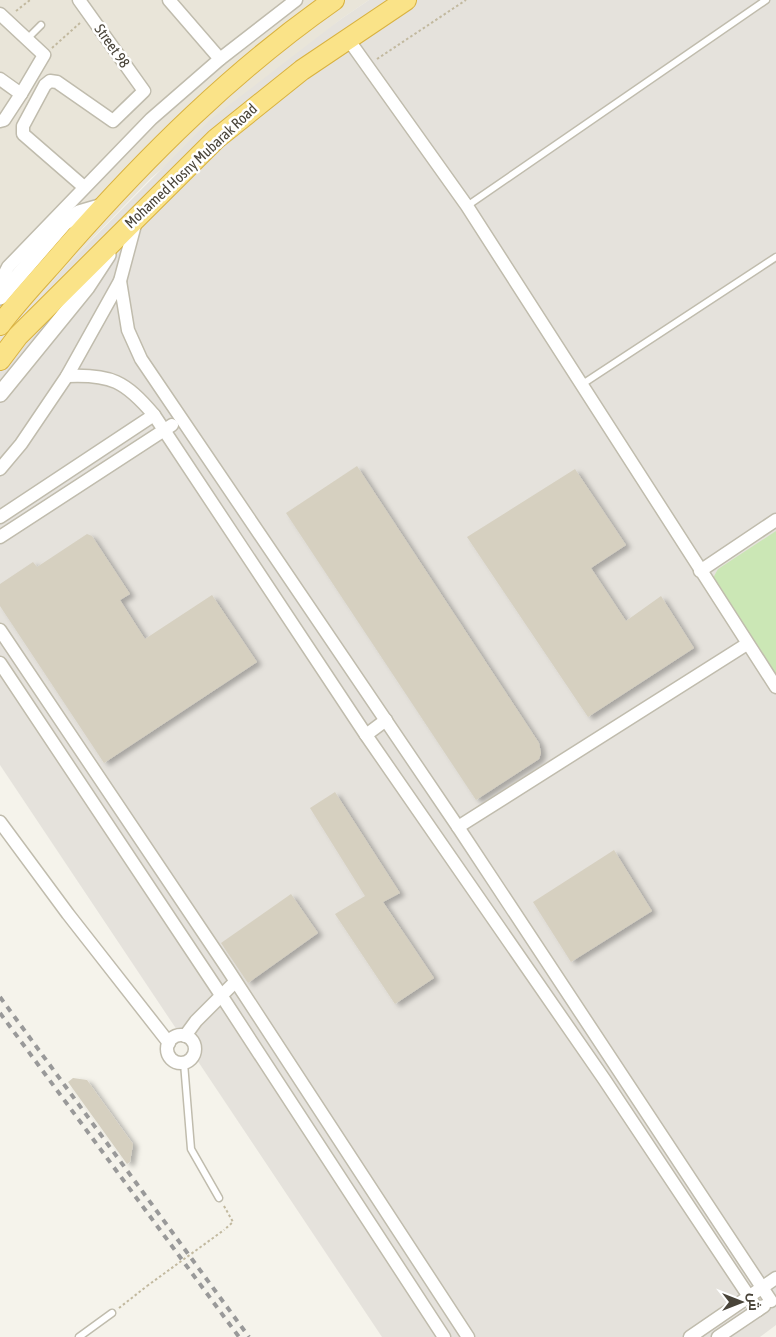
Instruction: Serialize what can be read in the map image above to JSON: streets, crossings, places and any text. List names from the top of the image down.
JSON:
{
  "streets": {
    "highway": ["Mohamed Hosny Mubarak Road"],
    "street": ["Street 98"]
  },
  "north": "right"
}
